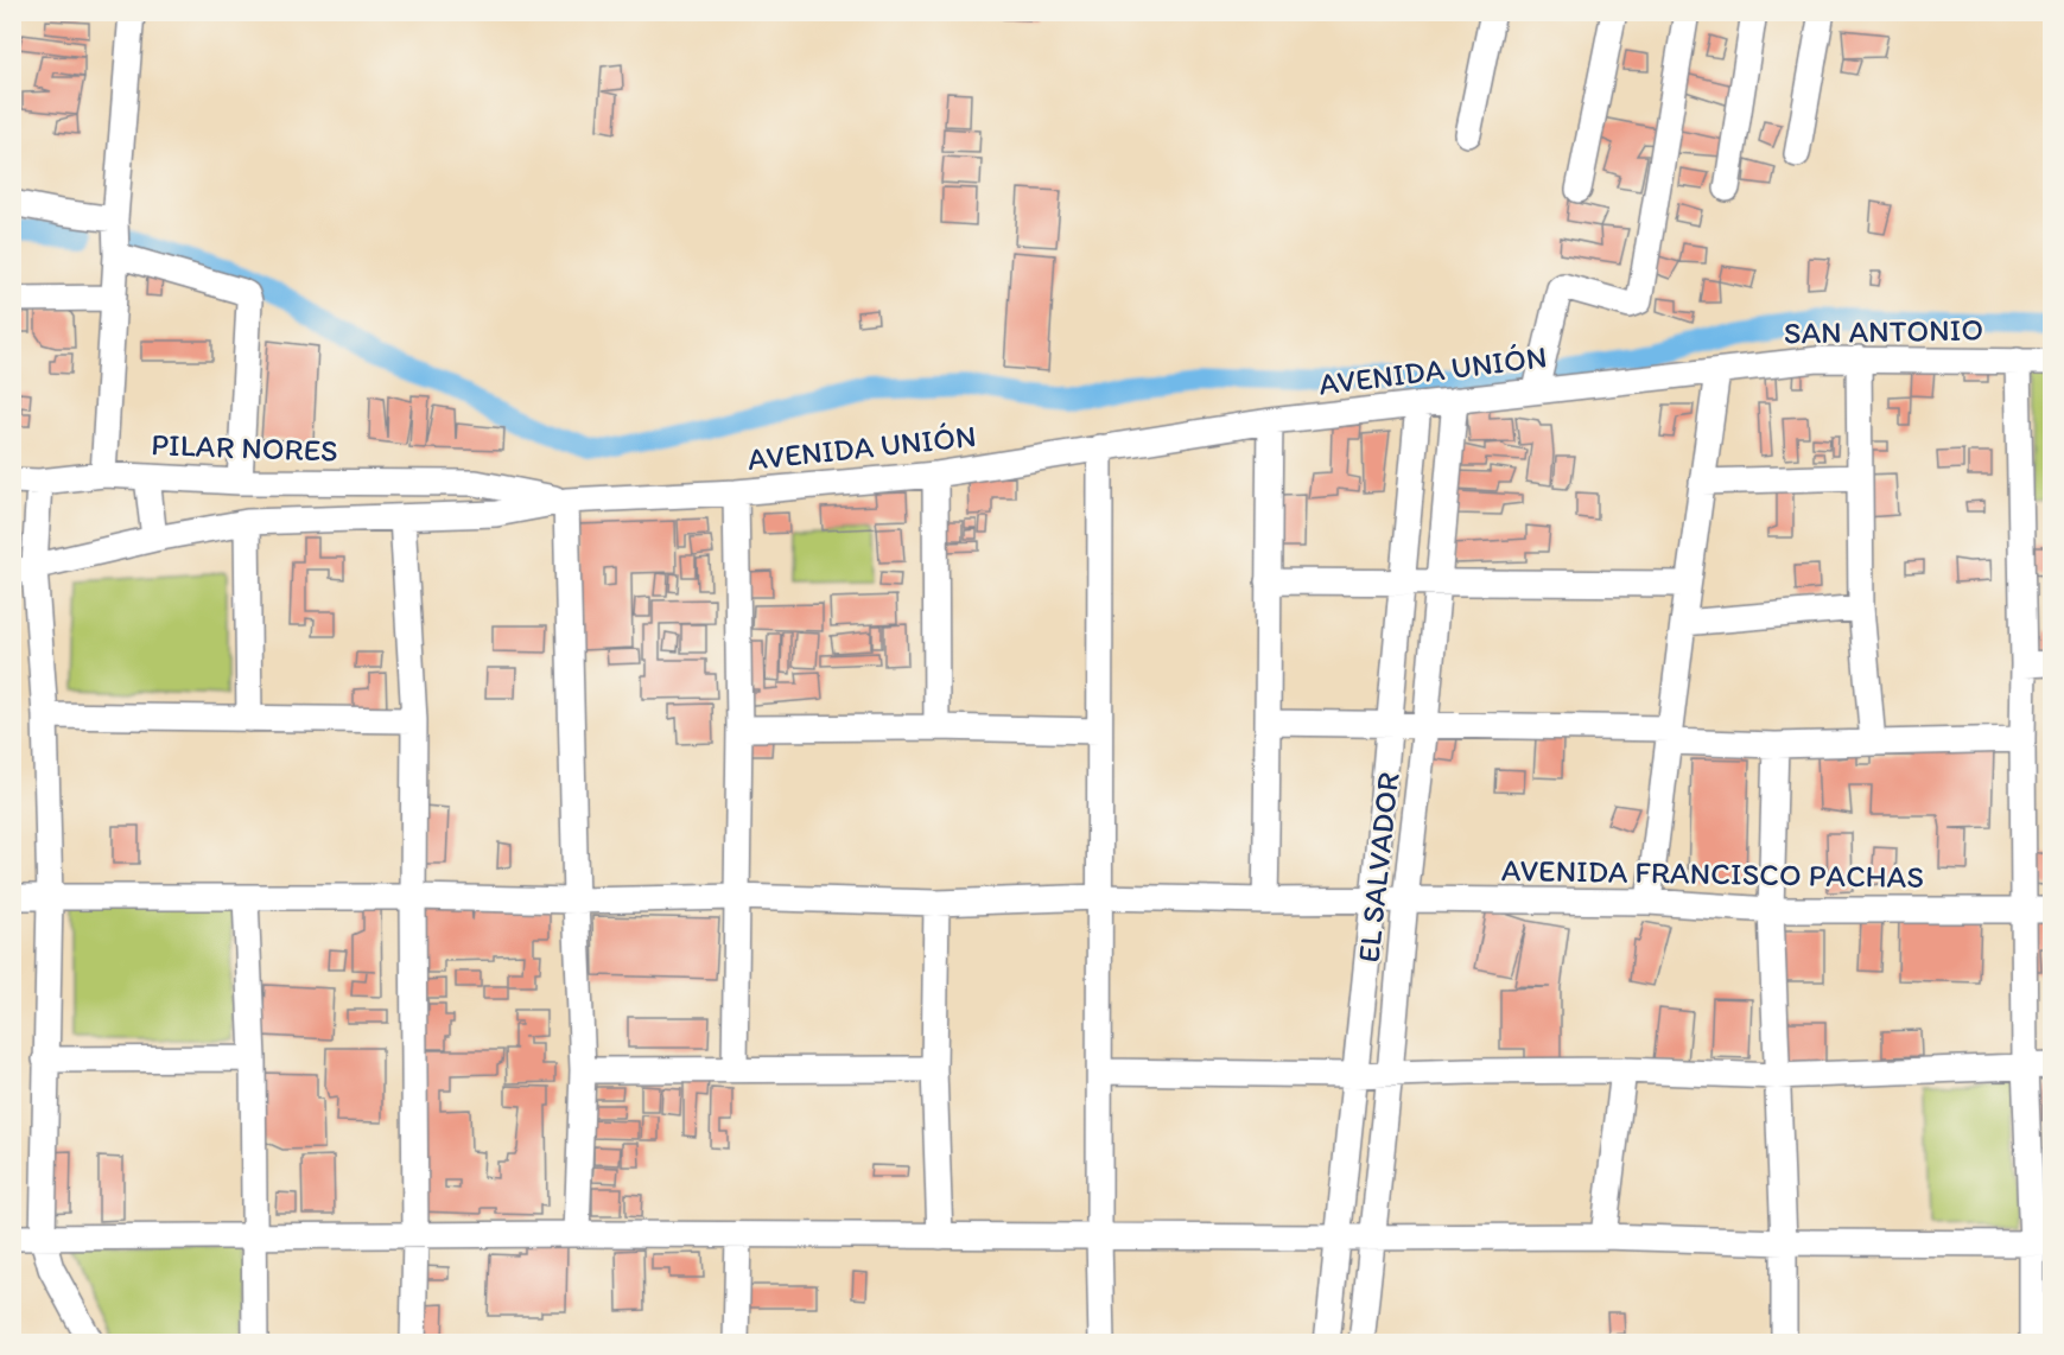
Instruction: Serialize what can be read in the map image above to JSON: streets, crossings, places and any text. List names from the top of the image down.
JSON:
{
  "streets": {
    "street": [
      "SAN ANTONIO",
      "AVENIDA UNIÓN",
      "PILAR NORES",
      "EL SALVADOR",
      "AVENIDA FRANCISCO PACHAS"
    ]
  },
  "crossings": [
    ["SAN ANTONIO", "AVENIDA UNIÓN"],
    ["AVENIDA UNIÓN", "PILAR NORES"],
    ["AVENIDA UNIÓN", "EL SALVADOR"],
    ["EL SALVADOR", "AVENIDA FRANCISCO PACHAS"]
  ]
}
